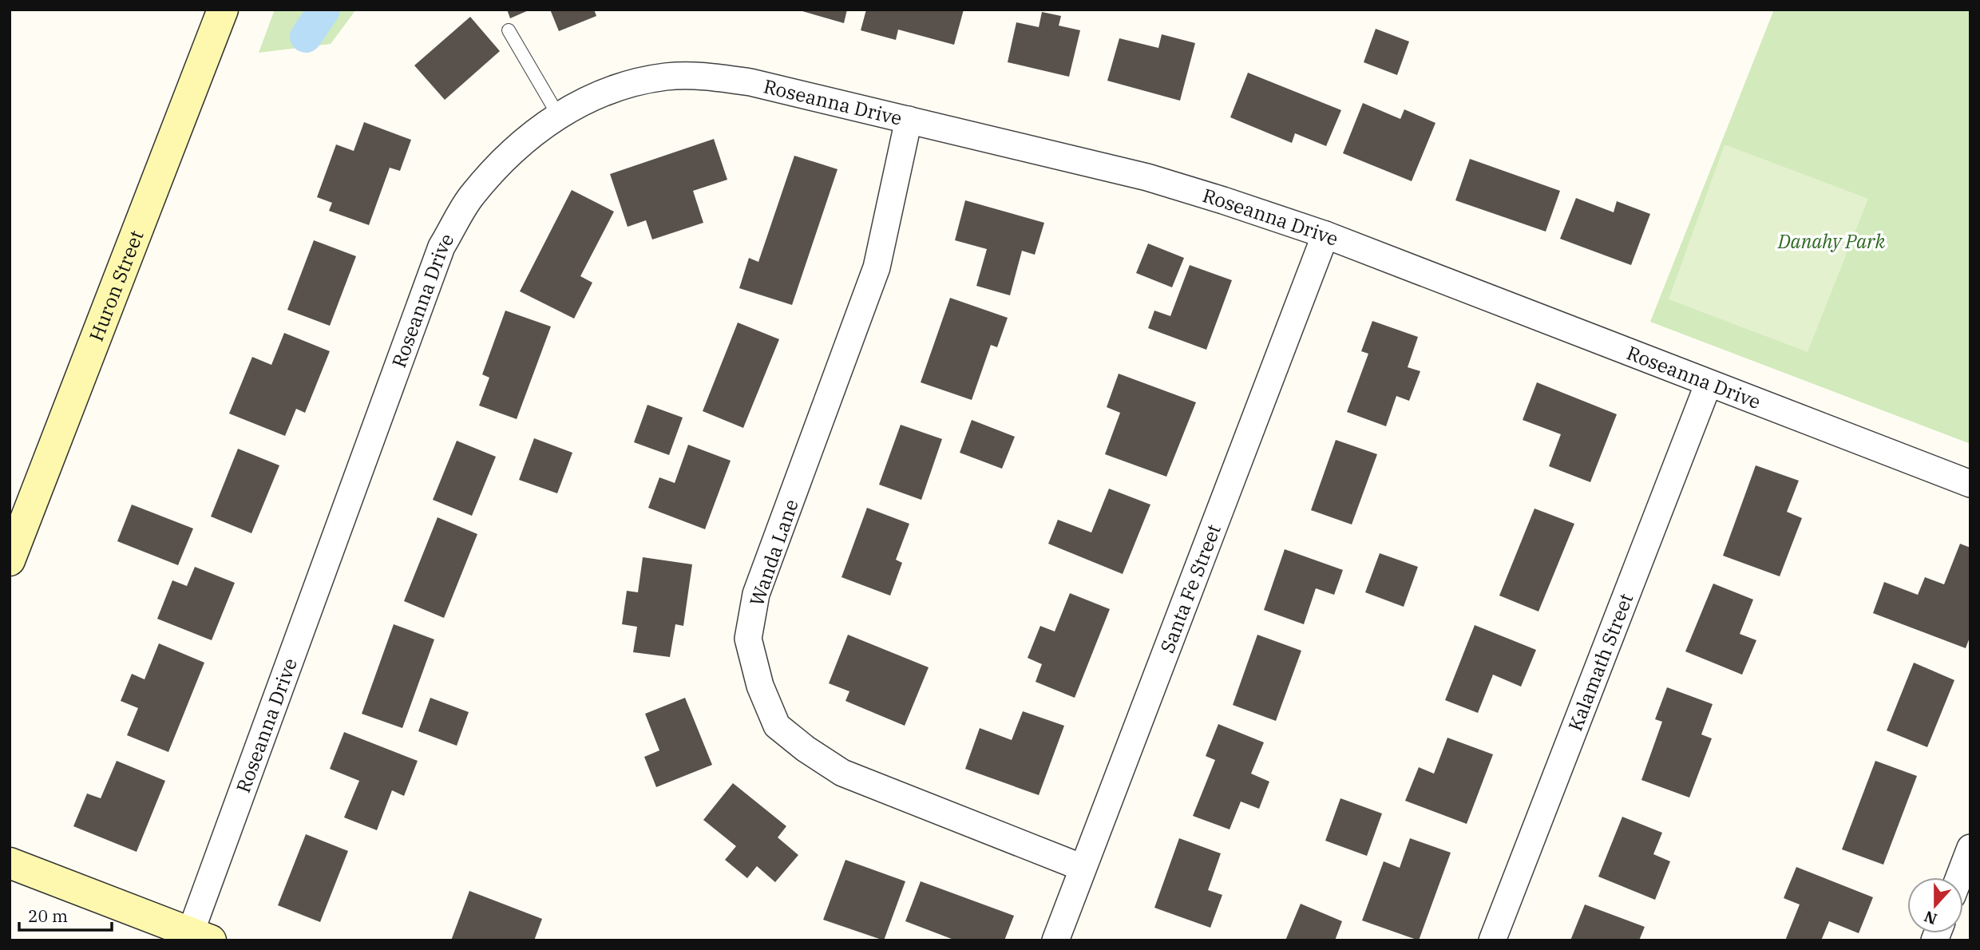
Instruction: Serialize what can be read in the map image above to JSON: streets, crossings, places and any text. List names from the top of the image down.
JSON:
{
  "streets": {
    "main road": ["Huron Street"],
    "street": [
      "Roseanna Drive",
      "Wanda Lane",
      "Santa Fe Street",
      "Kalamath Street"
    ]
  },
  "crossings": [
    ["Roseanna Drive", "Wanda Lane"],
    ["Roseanna Drive", "Santa Fe Street"],
    ["Roseanna Drive", "Kalamath Street"],
    ["Wanda Lane", "Santa Fe Street"]
  ],
  "parks": ["Danahy Park"],
  "scale_bar": "20 m",
  "north": "bottom"
}
